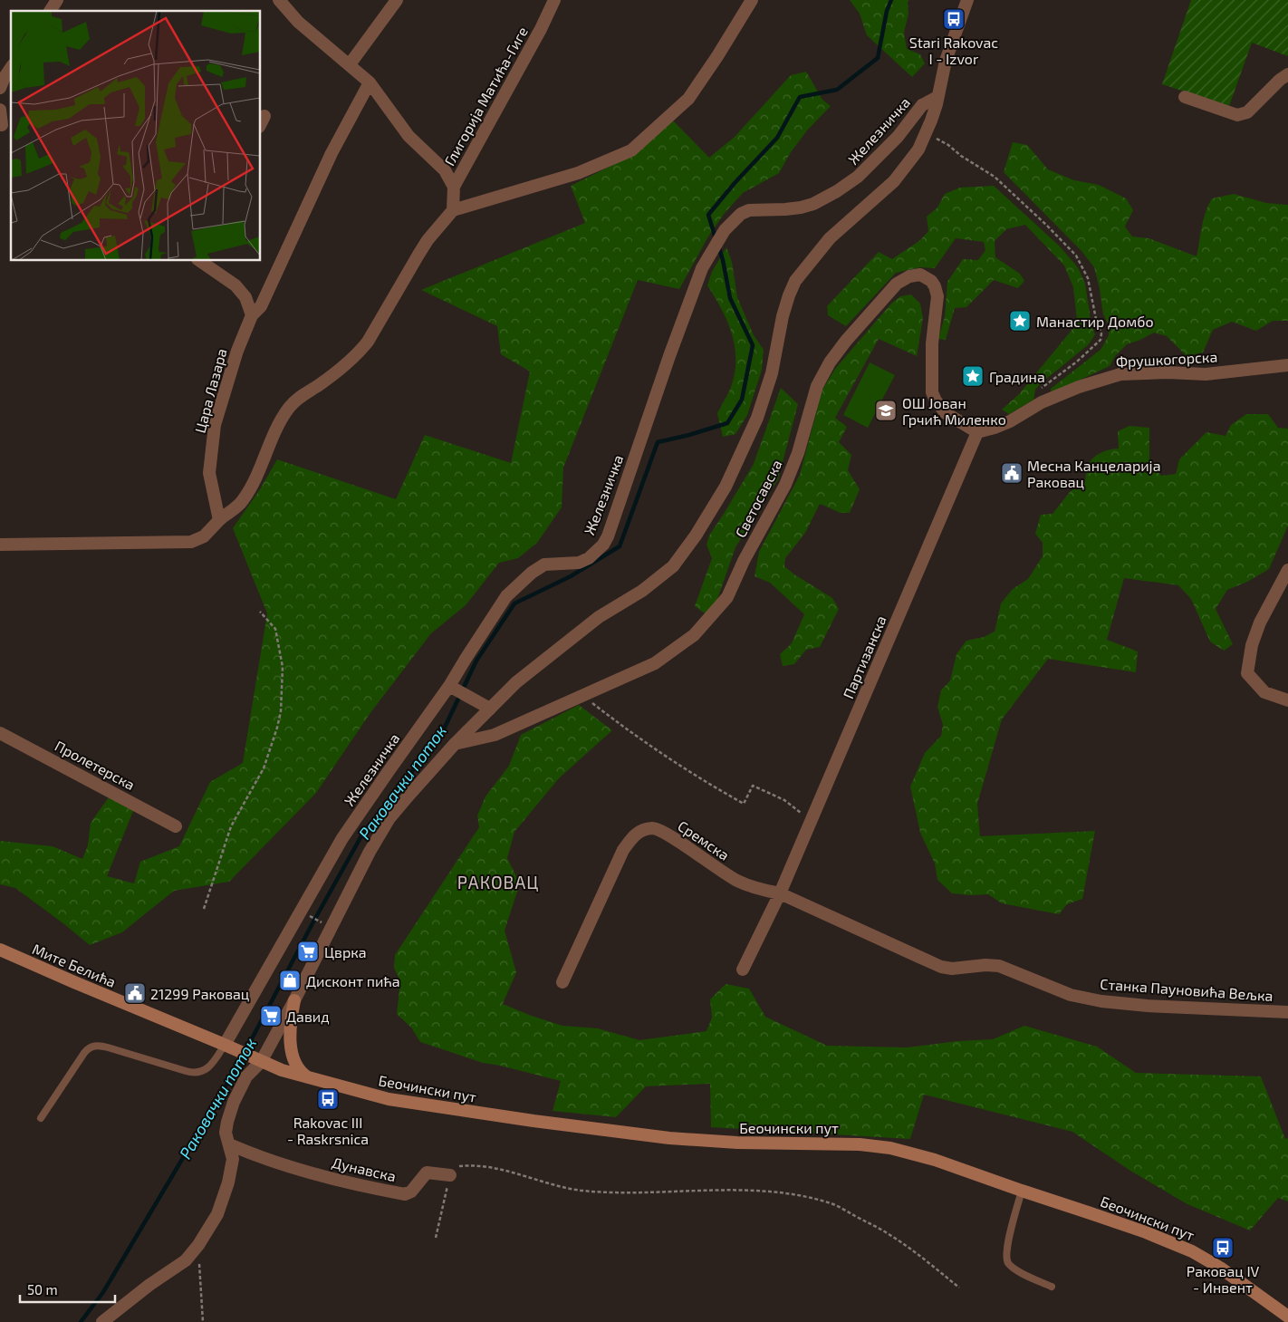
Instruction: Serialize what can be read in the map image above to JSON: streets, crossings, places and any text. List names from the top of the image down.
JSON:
{
  "streets": {
    "main road": ["Мите Белића", "Беочински пут"],
    "street": [
      "Глигорија Матића-Гиге",
      "Железничка",
      "Фрушкогорска",
      "Цара Лазара",
      "Светосавска",
      "Партизанска",
      "Пролетерска",
      "Сремска",
      "Станка Пауновића Вељка",
      "Дунавска"
    ]
  },
  "crossings": [
    ["Железничка", "Светосавска"],
    ["Железничка", "Мите Белића"],
    ["Железничка", "Беочински пут"],
    ["Фрушкогорска", "Светосавска"],
    ["Фрушкогорска", "Партизанска"],
    ["Светосавска", "Партизанска"],
    ["Партизанска", "Сремска"],
    ["Партизанска", "Станка Пауновића Вељка"],
    ["Сремска", "Станка Пауновића Вељка"],
    ["Мите Белића", "Беочински пут"]
  ],
  "districts": ["РАКОВАЦ"],
  "water": ["Раковачки поток"],
  "places": {
    "bus stop": ["Stari Rakovac I - Izvor", "Rakovac III - Raskrsnica", "Раковац IV - Инвент"],
    "place": ["Манастир Домбо", "Градина"],
    "school or university": ["ОШ Јован Грчић Миленко"],
    "public building": ["Месна Канцеларија Раковац", "21299 Раковац"],
    "supermarket": ["Цврка", "Давид"],
    "shop": ["Дисконт пића"]
  },
  "scale_bar": "50 m"
}
